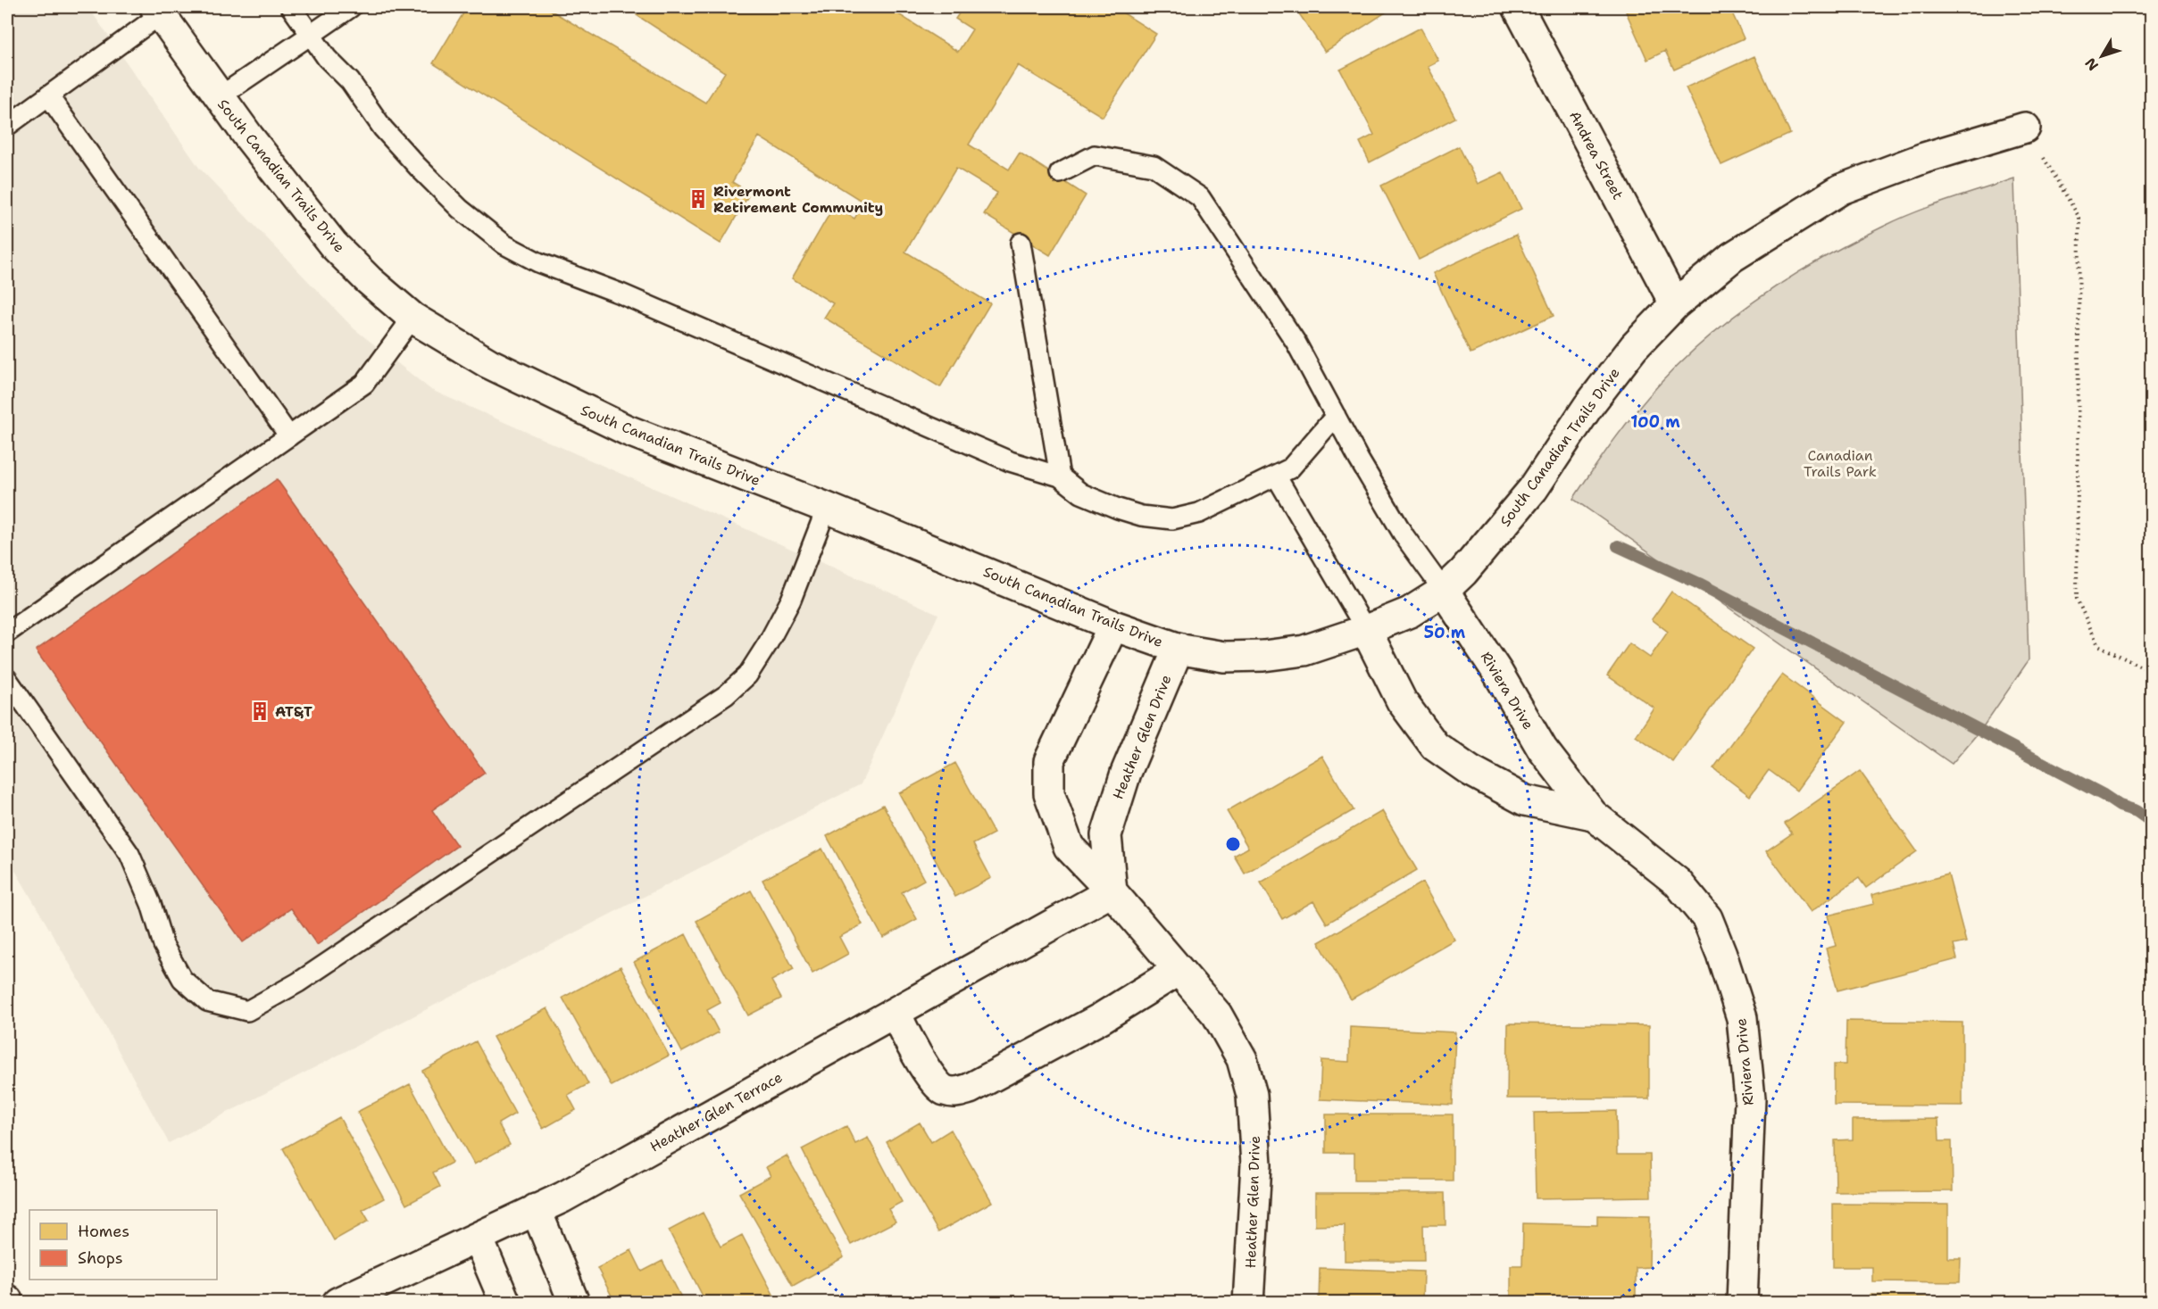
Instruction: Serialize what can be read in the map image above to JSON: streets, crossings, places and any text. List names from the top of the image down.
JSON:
{
  "streets": {
    "street": [
      "Andrea Street",
      "South Canadian Trails Drive",
      "Riviera Drive",
      "Heather Glen Drive",
      "Heather Glen Terrace"
    ]
  },
  "crossings": [
    ["Andrea Street", "South Canadian Trails Drive"],
    ["South Canadian Trails Drive", "Riviera Drive"],
    ["South Canadian Trails Drive", "Heather Glen Drive"],
    ["Heather Glen Drive", "Heather Glen Terrace"]
  ],
  "parks": ["Canadian Trails Park"],
  "places": {
    "building": ["Rivermont Retirement Community", "AT&T"]
  },
  "legend": ["Homes", "Shops"],
  "north": "bottom left",
  "rings": ["100 m", "50 m"]
}
